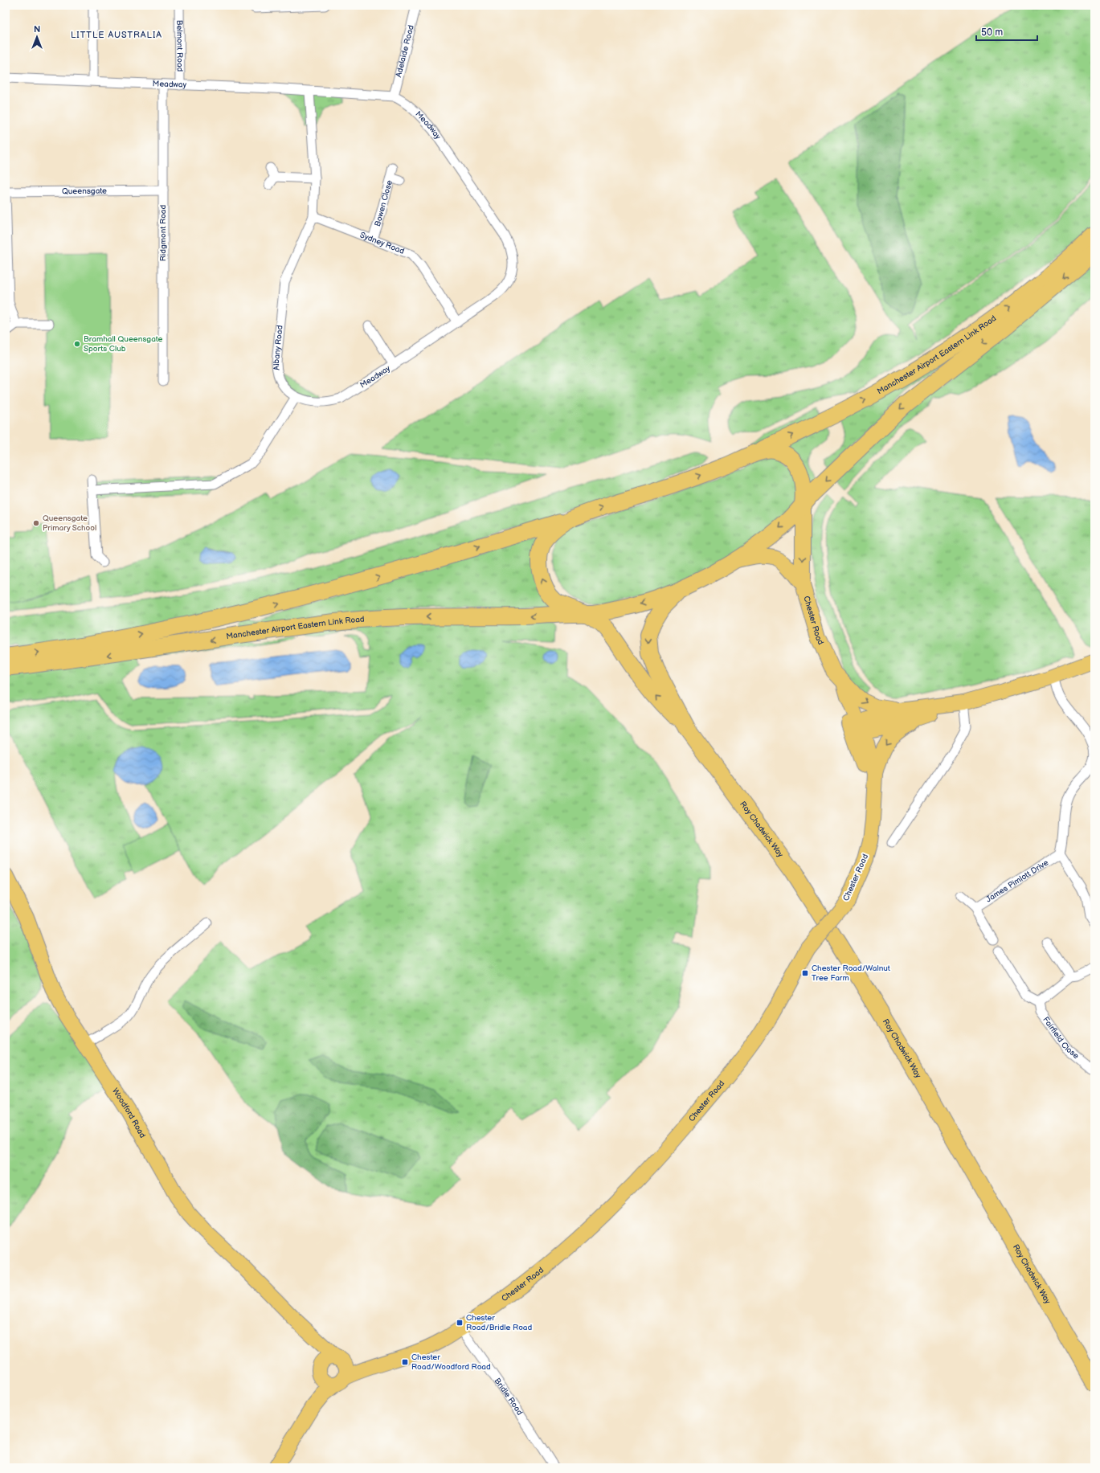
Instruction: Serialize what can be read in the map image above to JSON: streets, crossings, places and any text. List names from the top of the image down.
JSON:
{
  "streets": {
    "highway": ["Manchester Airport Eastern Link Road", "Roy Chadwick Way"],
    "main road": ["Chester Road", "Woodford Road"],
    "street": [
      "Belmont Road",
      "Adelaide Road",
      "Meadway",
      "Queensgate",
      "Bowen Close",
      "Ridgmont Road",
      "Sydney Road",
      "Albany Road",
      "James Pimlott Drive",
      "Fairfield Close",
      "Bridle Road"
    ]
  },
  "crossings": [
    ["Belmont Road", "Meadway"],
    ["Adelaide Road", "Meadway"],
    ["Meadway", "Ridgmont Road"],
    ["Meadway", "Sydney Road"],
    ["Meadway", "Albany Road"],
    ["Queensgate", "Ridgmont Road"],
    ["Bowen Close", "Sydney Road"],
    ["Sydney Road", "Albany Road"],
    ["Manchester Airport Eastern Link Road", "Chester Road"],
    ["Manchester Airport Eastern Link Road", "Roy Chadwick Way"],
    ["Chester Road", "Woodford Road"],
    ["Chester Road", "Bridle Road"]
  ],
  "districts": ["LITTLE AUSTRALIA"],
  "places": {
    "other": ["Bramhall Queensgate Sports Club", "Queensgate Primary School"],
    "transit": ["Chester Road/Walnut Tree Farm", "Chester Road/Bridle Road", "Chester Road/Woodford Road"]
  },
  "scale_bar": "50 m",
  "north": "top"
}
